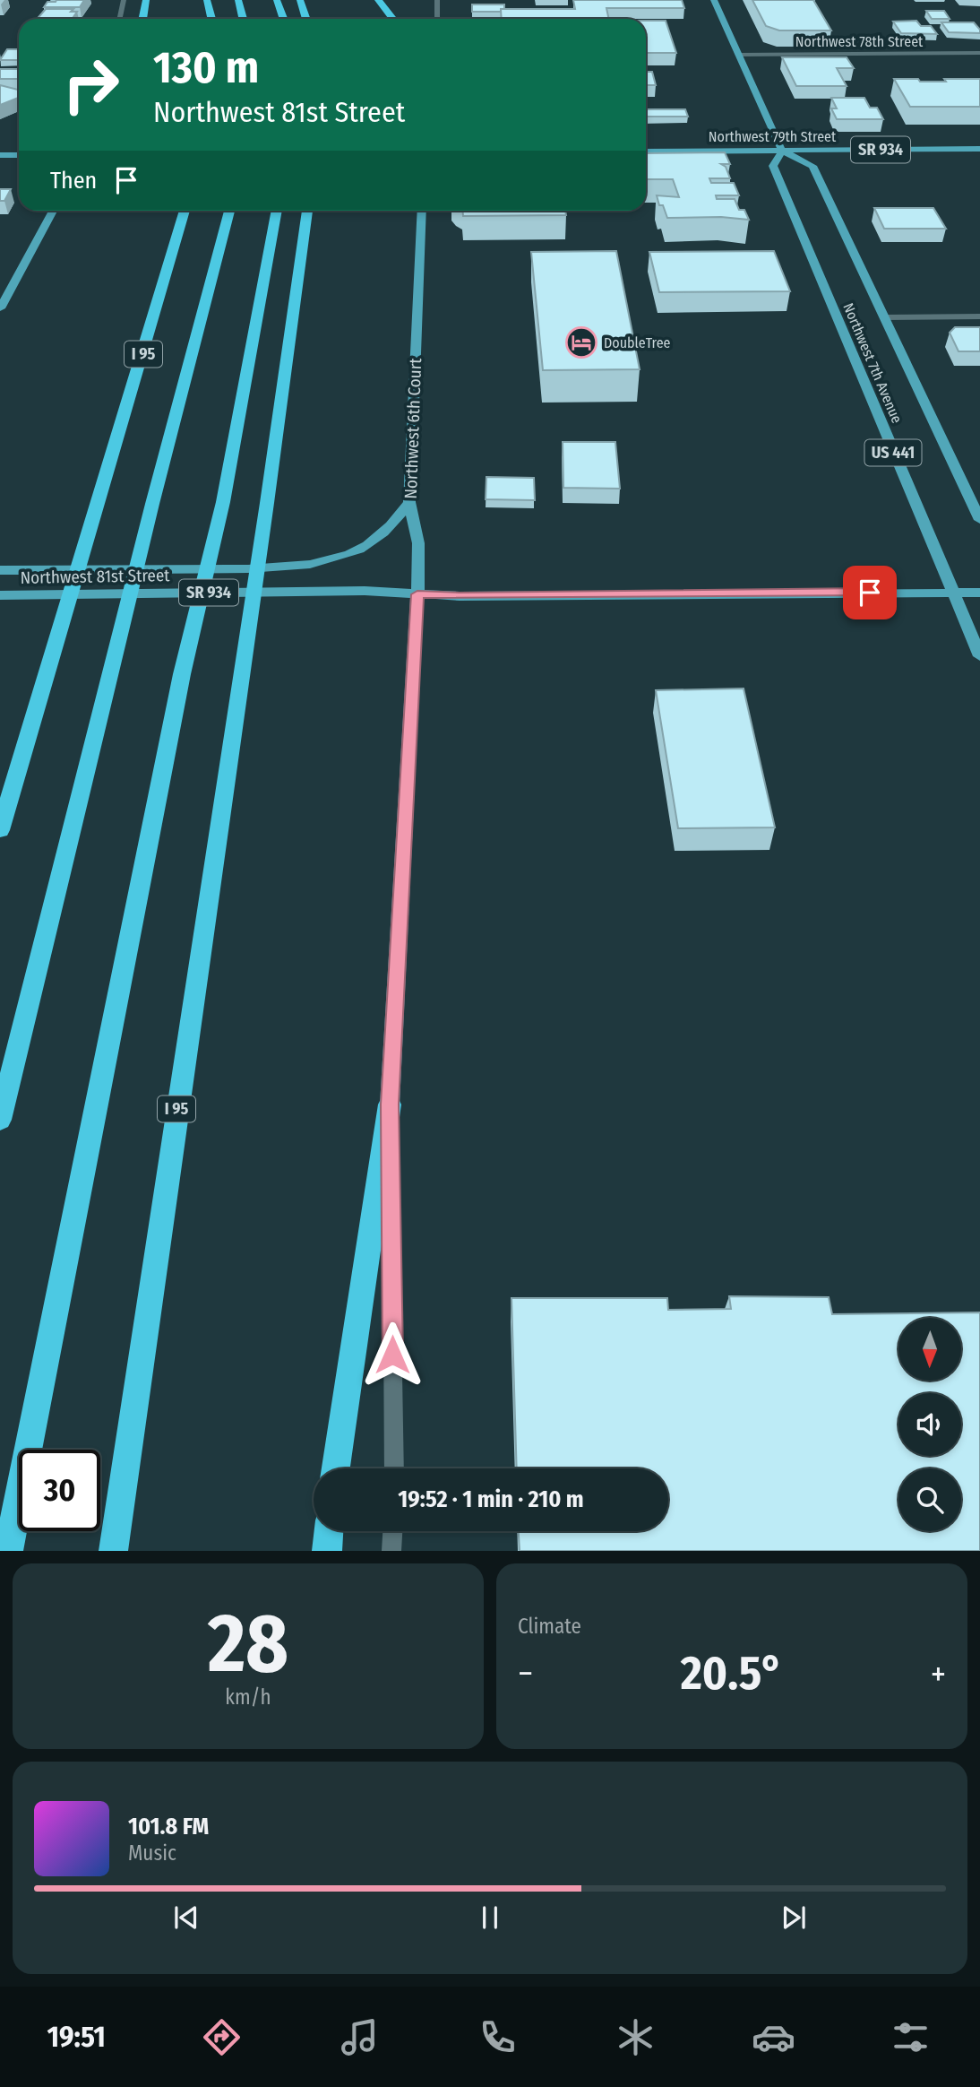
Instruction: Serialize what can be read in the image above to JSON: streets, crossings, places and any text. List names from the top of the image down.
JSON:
{
  "streets": {
    "highway": ["I 95"],
    "main road": [
      "Northwest 79th Street",
      "SR 934",
      "Northwest 7th Avenue",
      "Northwest 6th Court",
      "US 441",
      "Northwest 81st Street"
    ],
    "street": ["Northwest 78th Street"]
  },
  "crossings": [
    ["Northwest 79th Street", "Northwest 7th Avenue"],
    ["Northwest 7th Avenue", "Northwest 81st Street"],
    ["Northwest 6th Court", "Northwest 81st Street"]
  ],
  "places": {
    "hotel": ["DoubleTree"]
  },
  "north": "bottom",
  "page": {
    "turn": ["130 m", "Northwest 81st Street"],
    "then": "Then",
    "limit": "30",
    "trip": "19:52 · 1 min · 210 m",
    "tile": [
      ["28", "km/h"],
      "Climate"
    ],
    "heat": ["−", "20.5°", "+"],
    "song": ["101.8 FM", "Music"],
    "tabs": "19:51"
  }
}
